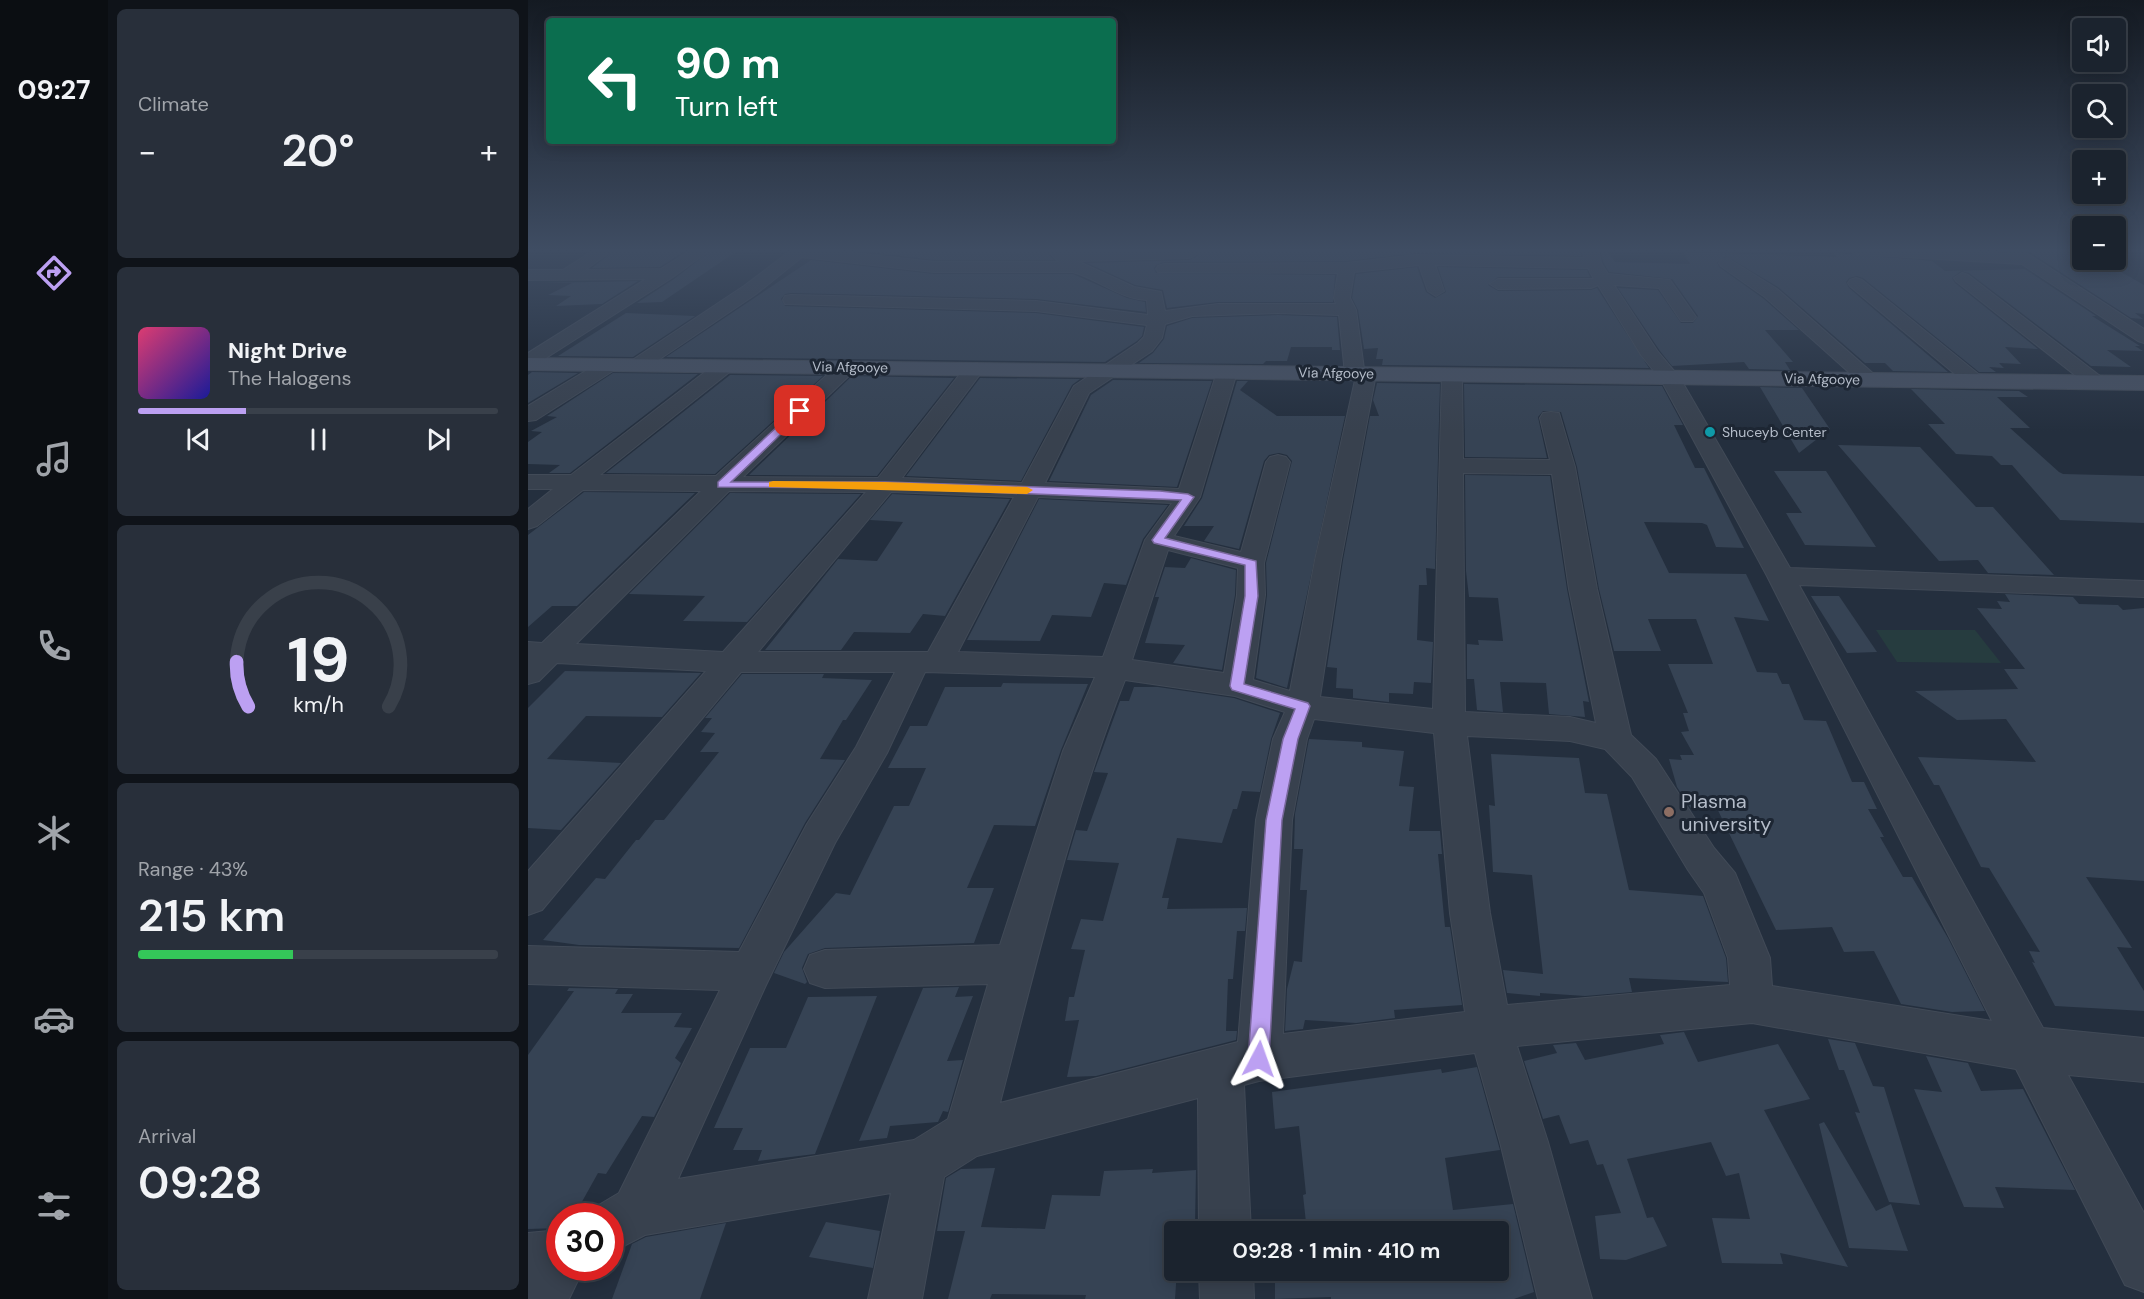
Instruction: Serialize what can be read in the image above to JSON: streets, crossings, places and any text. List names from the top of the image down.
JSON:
{
  "streets": {
    "main road": ["Via Afgooye"]
  },
  "places": ["Shuceyb Center", "Plasma university"],
  "page": {
    "tabs": "09:27",
    "tile": [
      "Climate",
      ["Range · 43%", "215 km"],
      ["Arrival", "09:28"]
    ],
    "map_buttons": ["+", "−"],
    "turn": ["90 m", "Turn left"],
    "heat": ["−", "20°", "+"],
    "song": ["Night Drive", "The Halogens"],
    "limit": "30",
    "trip": "09:28 · 1 min · 410 m",
    "gauge": ["19", "km/h"]
  }
}
